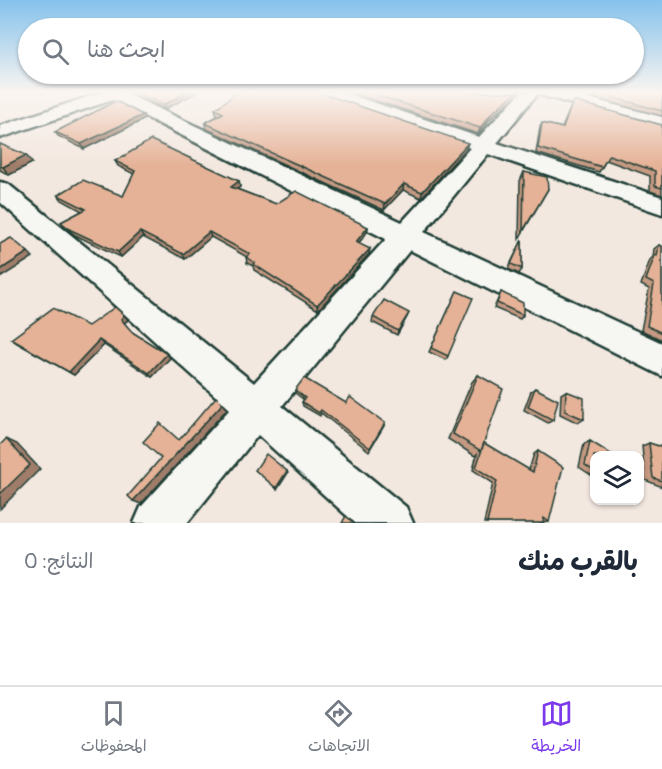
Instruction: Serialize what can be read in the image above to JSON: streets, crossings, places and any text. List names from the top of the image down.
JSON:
{
  "page": {
    "search": "ابحث هنا",
    "heading": ["بالقرب منك", "النتائج: 0"],
    "nav": ["الخريطة", "الاتجاهات", "المحفوظات"]
  }
}
